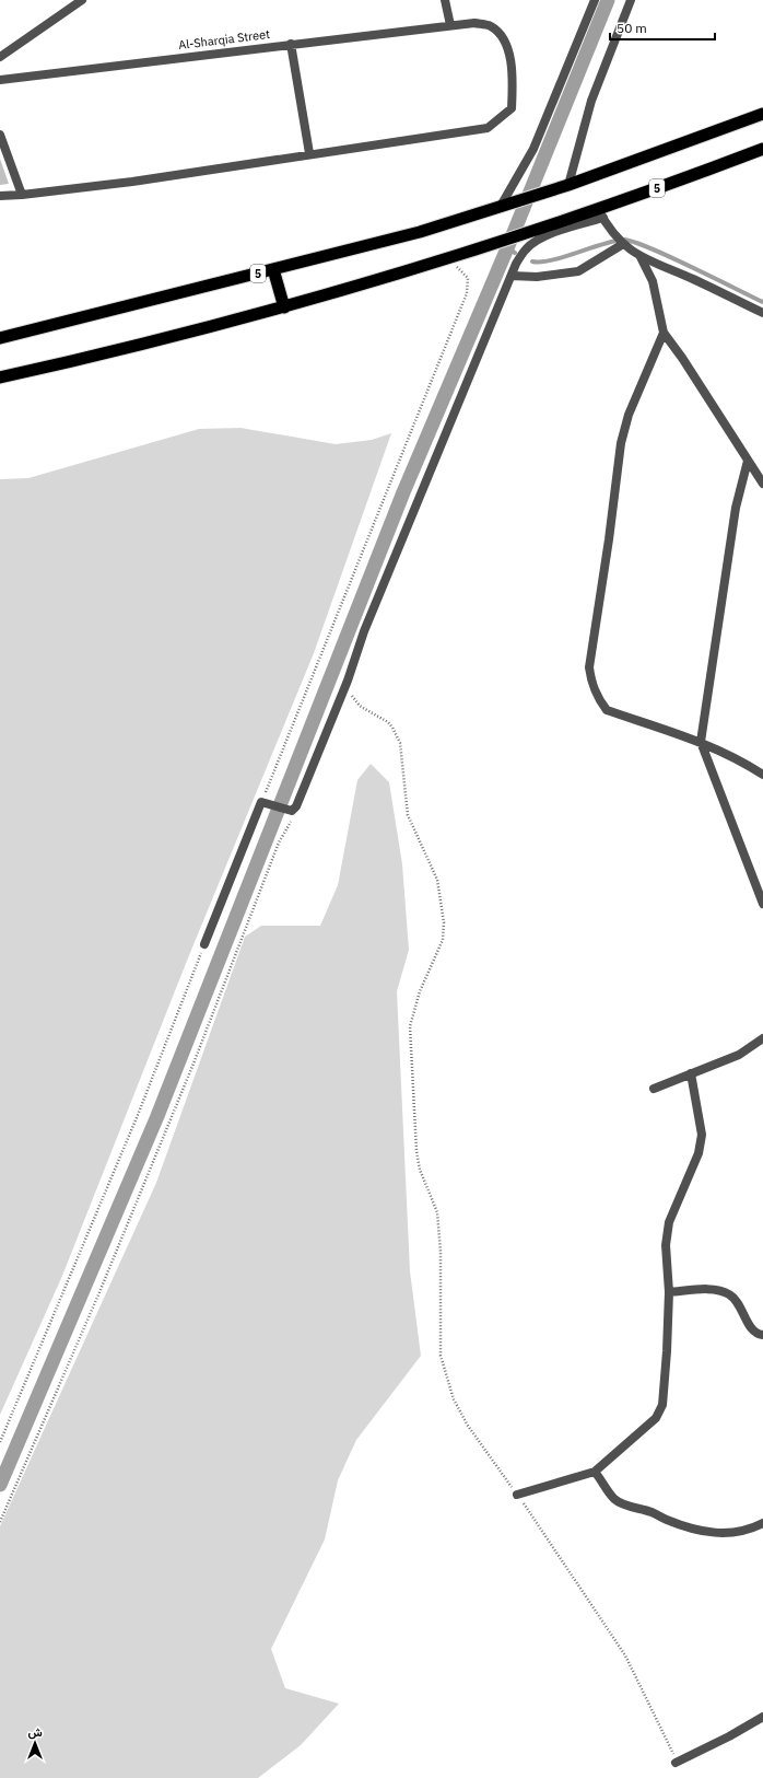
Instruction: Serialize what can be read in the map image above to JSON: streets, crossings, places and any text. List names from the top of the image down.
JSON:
{
  "streets": {
    "highway": ["5"],
    "street": ["Al-Sharqia Street"]
  },
  "scale_bar": "50 m",
  "north": "top"
}
